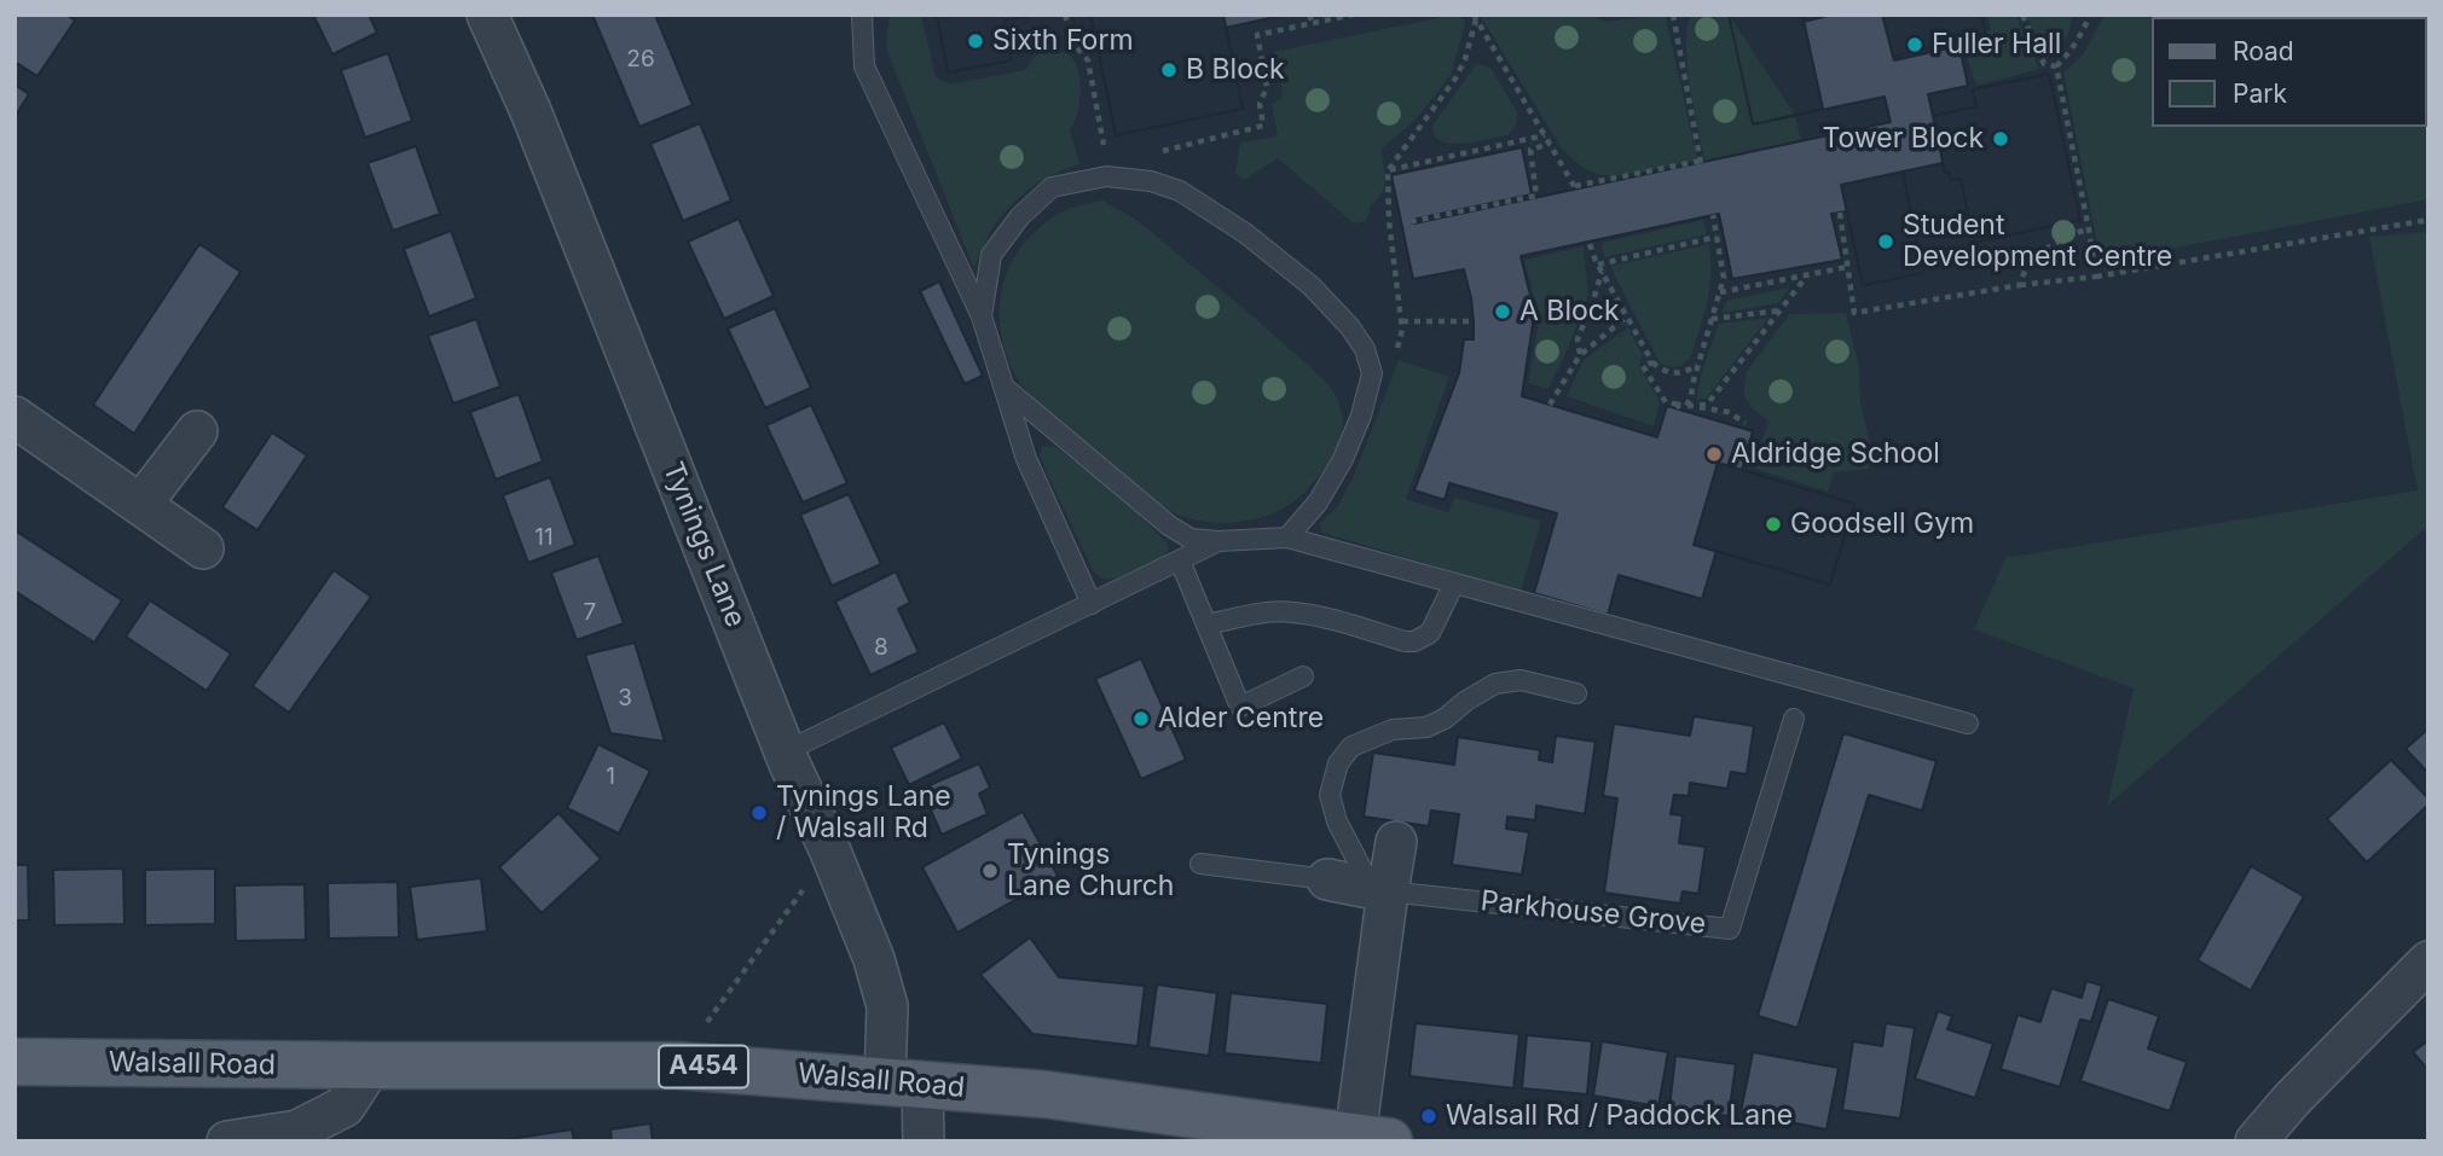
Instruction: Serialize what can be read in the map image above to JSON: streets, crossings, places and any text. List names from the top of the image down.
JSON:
{
  "streets": {
    "main road": ["Walsall Road", "A454"],
    "street": ["Tynings Lane", "Parkhouse Grove"]
  },
  "crossings": [
    ["Tynings Lane", "Walsall Road"]
  ],
  "places": [
    "Sixth Form",
    "Fuller Hall",
    "B Block",
    "Tower Block",
    "Student Development Centre",
    "A Block",
    "Aldridge School",
    "Goodsell Gym",
    "Alder Centre",
    "Tynings Lane / Walsall Rd",
    "Tynings Lane Church",
    "Walsall Rd / Paddock Lane"
  ],
  "house_numbers": [
    "26",
    "11",
    "7",
    "8",
    "3",
    "1"
  ],
  "legend": ["Road", "Park"]
}
